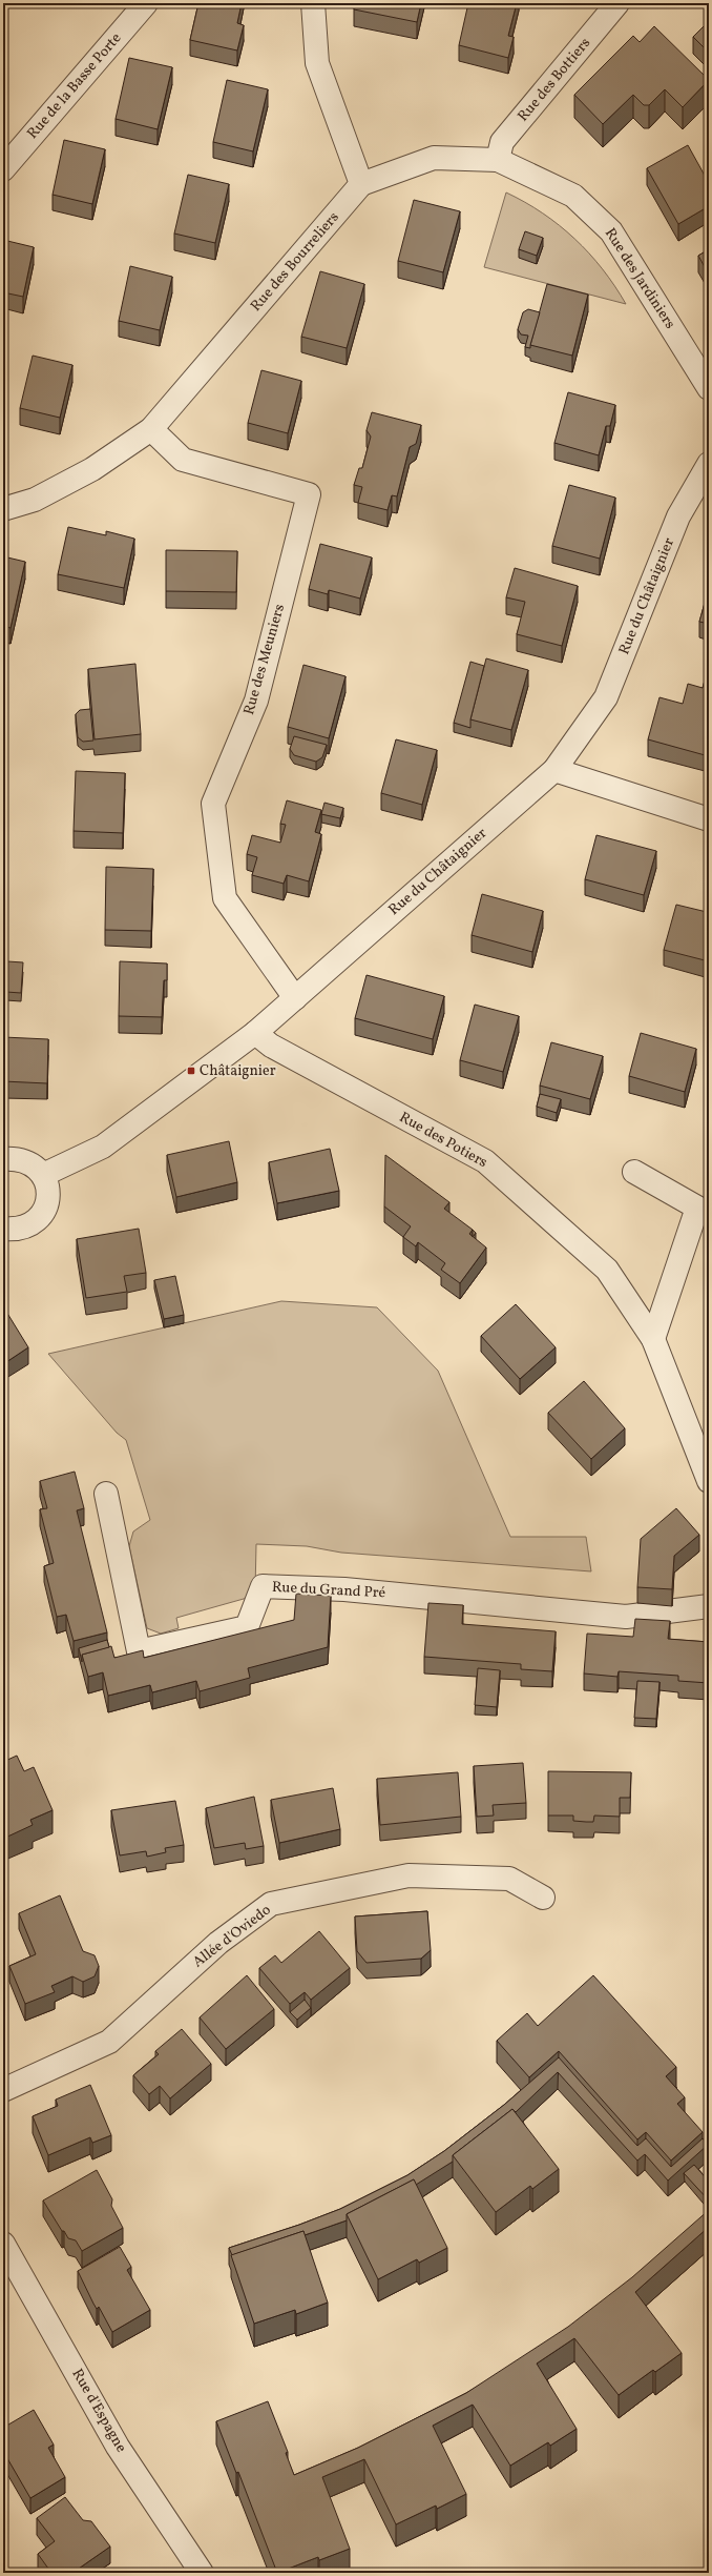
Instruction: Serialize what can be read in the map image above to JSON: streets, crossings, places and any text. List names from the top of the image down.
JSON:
{
  "streets": {
    "street": [
      "Rue des Bottiers",
      "Rue de la Basse Porte",
      "Rue des Bourreliers",
      "Rue des Jardiniers",
      "Rue du Châtaignier",
      "Rue des Meuniers",
      "Rue des Potiers",
      "Rue du Grand Pré",
      "Allée d'Oviedo",
      "Rue d'Espagne"
    ]
  },
  "crossings": [
    ["Rue des Bottiers", "Rue des Jardiniers"],
    ["Rue des Bourreliers", "Rue des Jardiniers"],
    ["Rue des Bourreliers", "Rue des Meuniers"],
    ["Rue du Châtaignier", "Rue des Meuniers"],
    ["Rue du Châtaignier", "Rue des Potiers"]
  ],
  "places": {
    "transit": ["Châtaignier"]
  }
}
